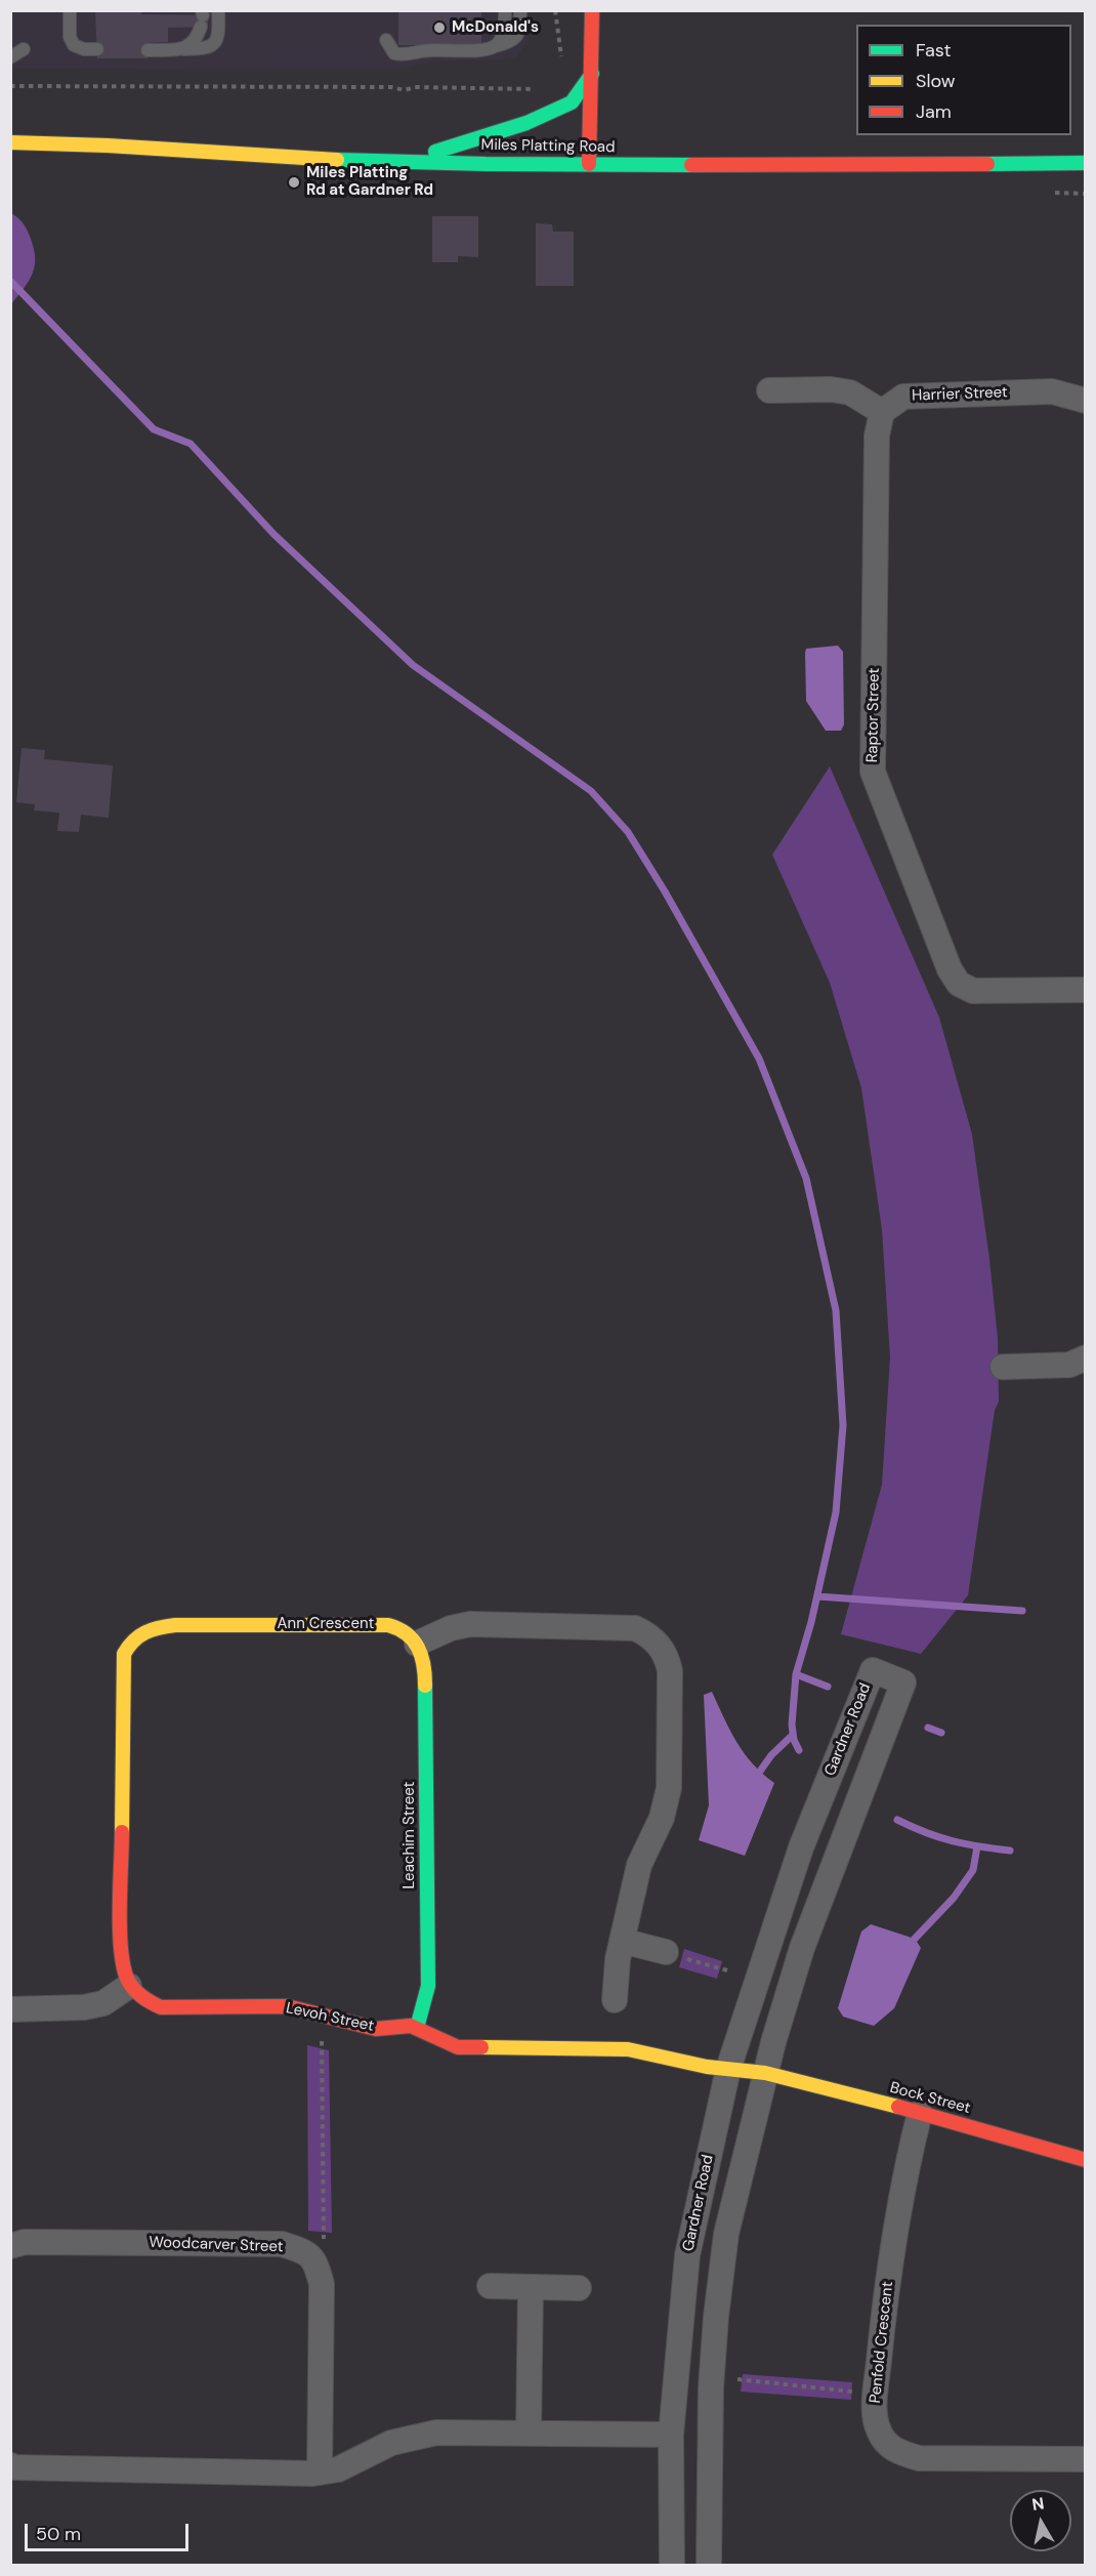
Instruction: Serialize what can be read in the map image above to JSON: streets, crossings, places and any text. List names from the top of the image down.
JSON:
{
  "streets": {
    "street": [
      "Miles Platting Road",
      "Harrier Street",
      "Raptor Street",
      "Ann Crescent",
      "Gardner Road",
      "Leachim Street",
      "Levoh Street",
      "Bock Street",
      "Woodcarver Street",
      "Penfold Crescent"
    ]
  },
  "crossings": [
    ["Harrier Street", "Raptor Street"],
    ["Ann Crescent", "Leachim Street"],
    ["Ann Crescent", "Levoh Street"],
    ["Gardner Road", "Levoh Street"],
    ["Gardner Road", "Bock Street"],
    ["Leachim Street", "Levoh Street"],
    ["Levoh Street", "Bock Street"],
    ["Bock Street", "Penfold Crescent"]
  ],
  "places": ["McDonald's", "Miles Platting Rd at Gardner Rd"],
  "legend": ["Fast", "Slow", "Jam"],
  "scale_bar": "50 m",
  "north": "top"
}
